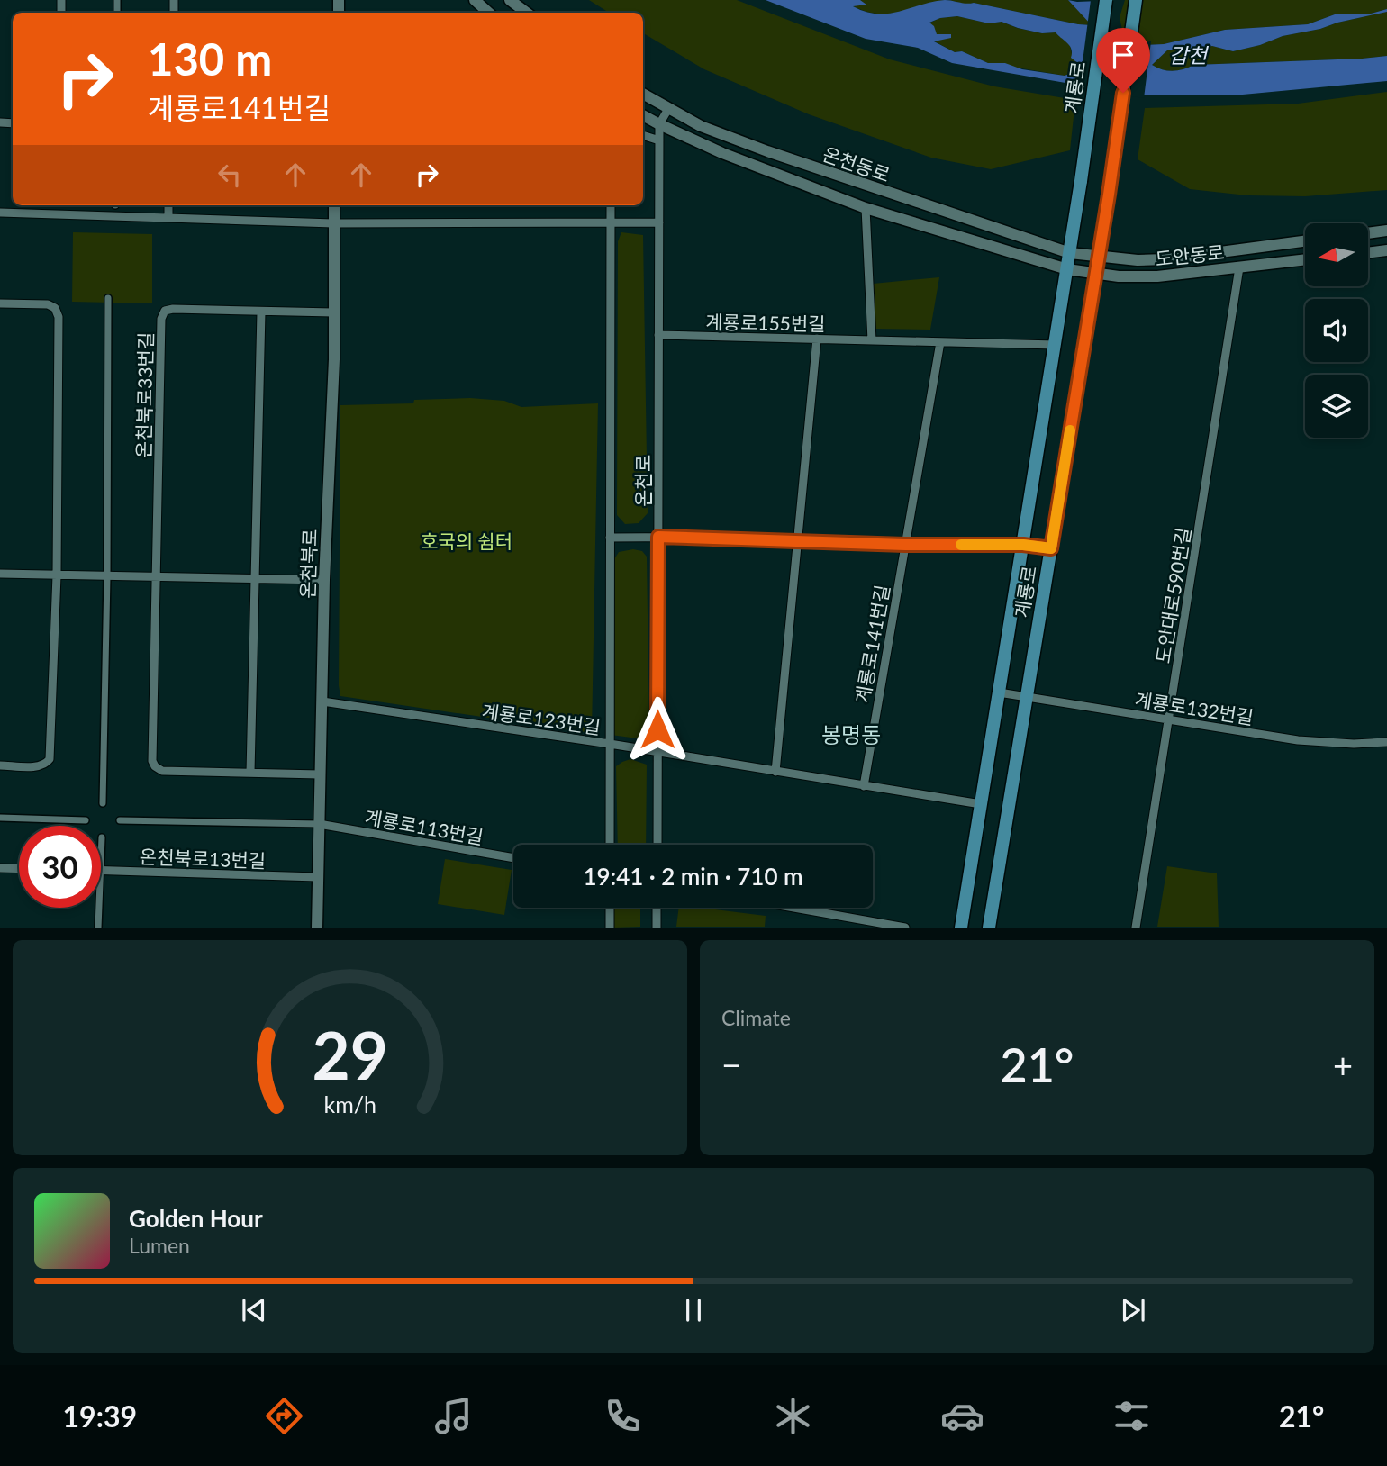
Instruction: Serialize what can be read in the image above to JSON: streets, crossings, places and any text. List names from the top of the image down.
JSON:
{
  "streets": {
    "main road": [
      "계룡로",
      "온천동로",
      "도안동로",
      "온천북로"
    ],
    "street": [
      "계룡로155번길",
      "온천북로33번길",
      "온천로",
      "도안대로590번길",
      "계룡로141번길",
      "계룡로132번길",
      "계룡로123번길",
      "계룡로113번길",
      "온천북로13번길"
    ]
  },
  "crossings": [
    ["계룡로", "온천동로"],
    ["계룡로", "도안동로"],
    ["계룡로", "계룡로155번길"],
    ["계룡로", "계룡로132번길"],
    ["계룡로", "계룡로123번길"],
    ["온천동로", "도안동로"],
    ["온천동로", "온천로"],
    ["도안동로", "도안대로590번길"],
    ["계룡로155번길", "온천로"],
    ["계룡로155번길", "계룡로141번길"],
    ["온천북로33번길", "온천북로"],
    ["온천로", "계룡로123번길"],
    ["온천북로", "계룡로123번길"],
    ["온천북로", "계룡로113번길"],
    ["온천북로", "온천북로13번길"],
    ["도안대로590번길", "계룡로132번길"],
    ["계룡로141번길", "계룡로123번길"]
  ],
  "districts": ["봉명동"],
  "water": ["갑천"],
  "parks": ["호국의 쉼터"],
  "north": "left",
  "page": {
    "turn": ["130 m", "계룡로141번길"],
    "limit": "30",
    "trip": "19:41 · 2 min · 710 m",
    "tile": "Climate",
    "heat": ["−", "21°", "+"],
    "song": ["Golden Hour", "Lumen"],
    "tabs": ["19:39", "21°"],
    "gauge": ["29", "km/h"]
  }
}
